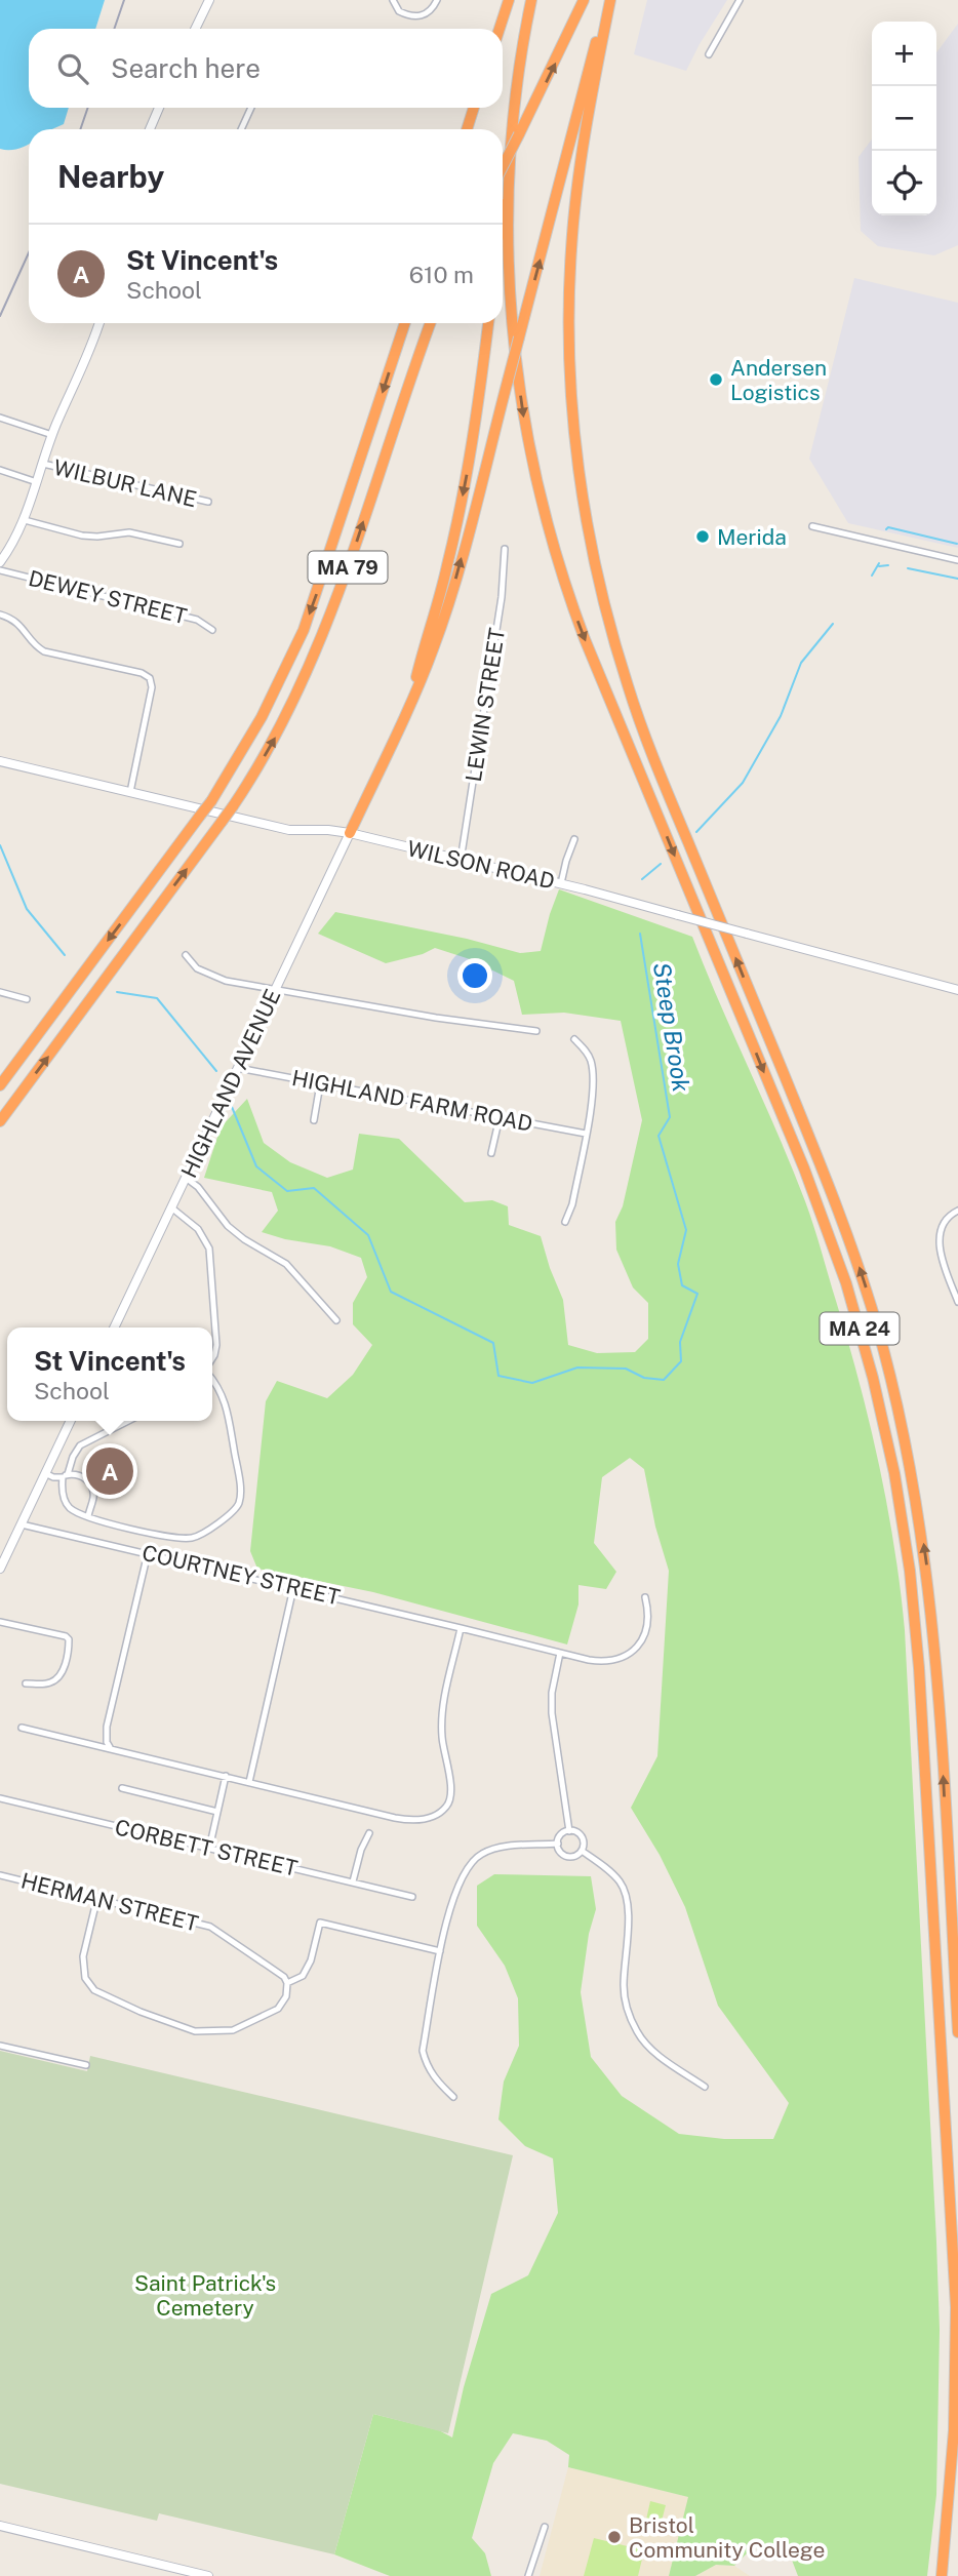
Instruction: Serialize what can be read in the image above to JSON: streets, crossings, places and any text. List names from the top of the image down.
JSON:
{
  "streets": {
    "highway": ["MA 79", "MA 24"],
    "main road": ["WILSON ROAD", "HIGHLAND AVENUE"],
    "street": [
      "WILBUR LANE",
      "DEWEY STREET",
      "LEWIN STREET",
      "HIGHLAND FARM ROAD",
      "COURTNEY STREET",
      "CORBETT STREET",
      "HERMAN STREET"
    ]
  },
  "crossings": [
    ["LEWIN STREET", "WILSON ROAD"],
    ["WILSON ROAD", "HIGHLAND AVENUE"],
    ["HIGHLAND AVENUE", "HIGHLAND FARM ROAD"]
  ],
  "water": ["Steep Brook"],
  "parks": ["Saint Patrick's Cemetery"],
  "places": ["Andersen Logistics", "Merida", "Bristol Community College"],
  "page": {
    "map_buttons": ["+", "−"],
    "search": "Search here",
    "heading": "Nearby",
    "list": [
      {
        "mark": "A",
        "name": "St Vincent's",
        "note": "School",
        "value": "610 m"
      }
    ],
    "popup": ["St Vincent's", "School"],
    "pins": "A"
  }
}
